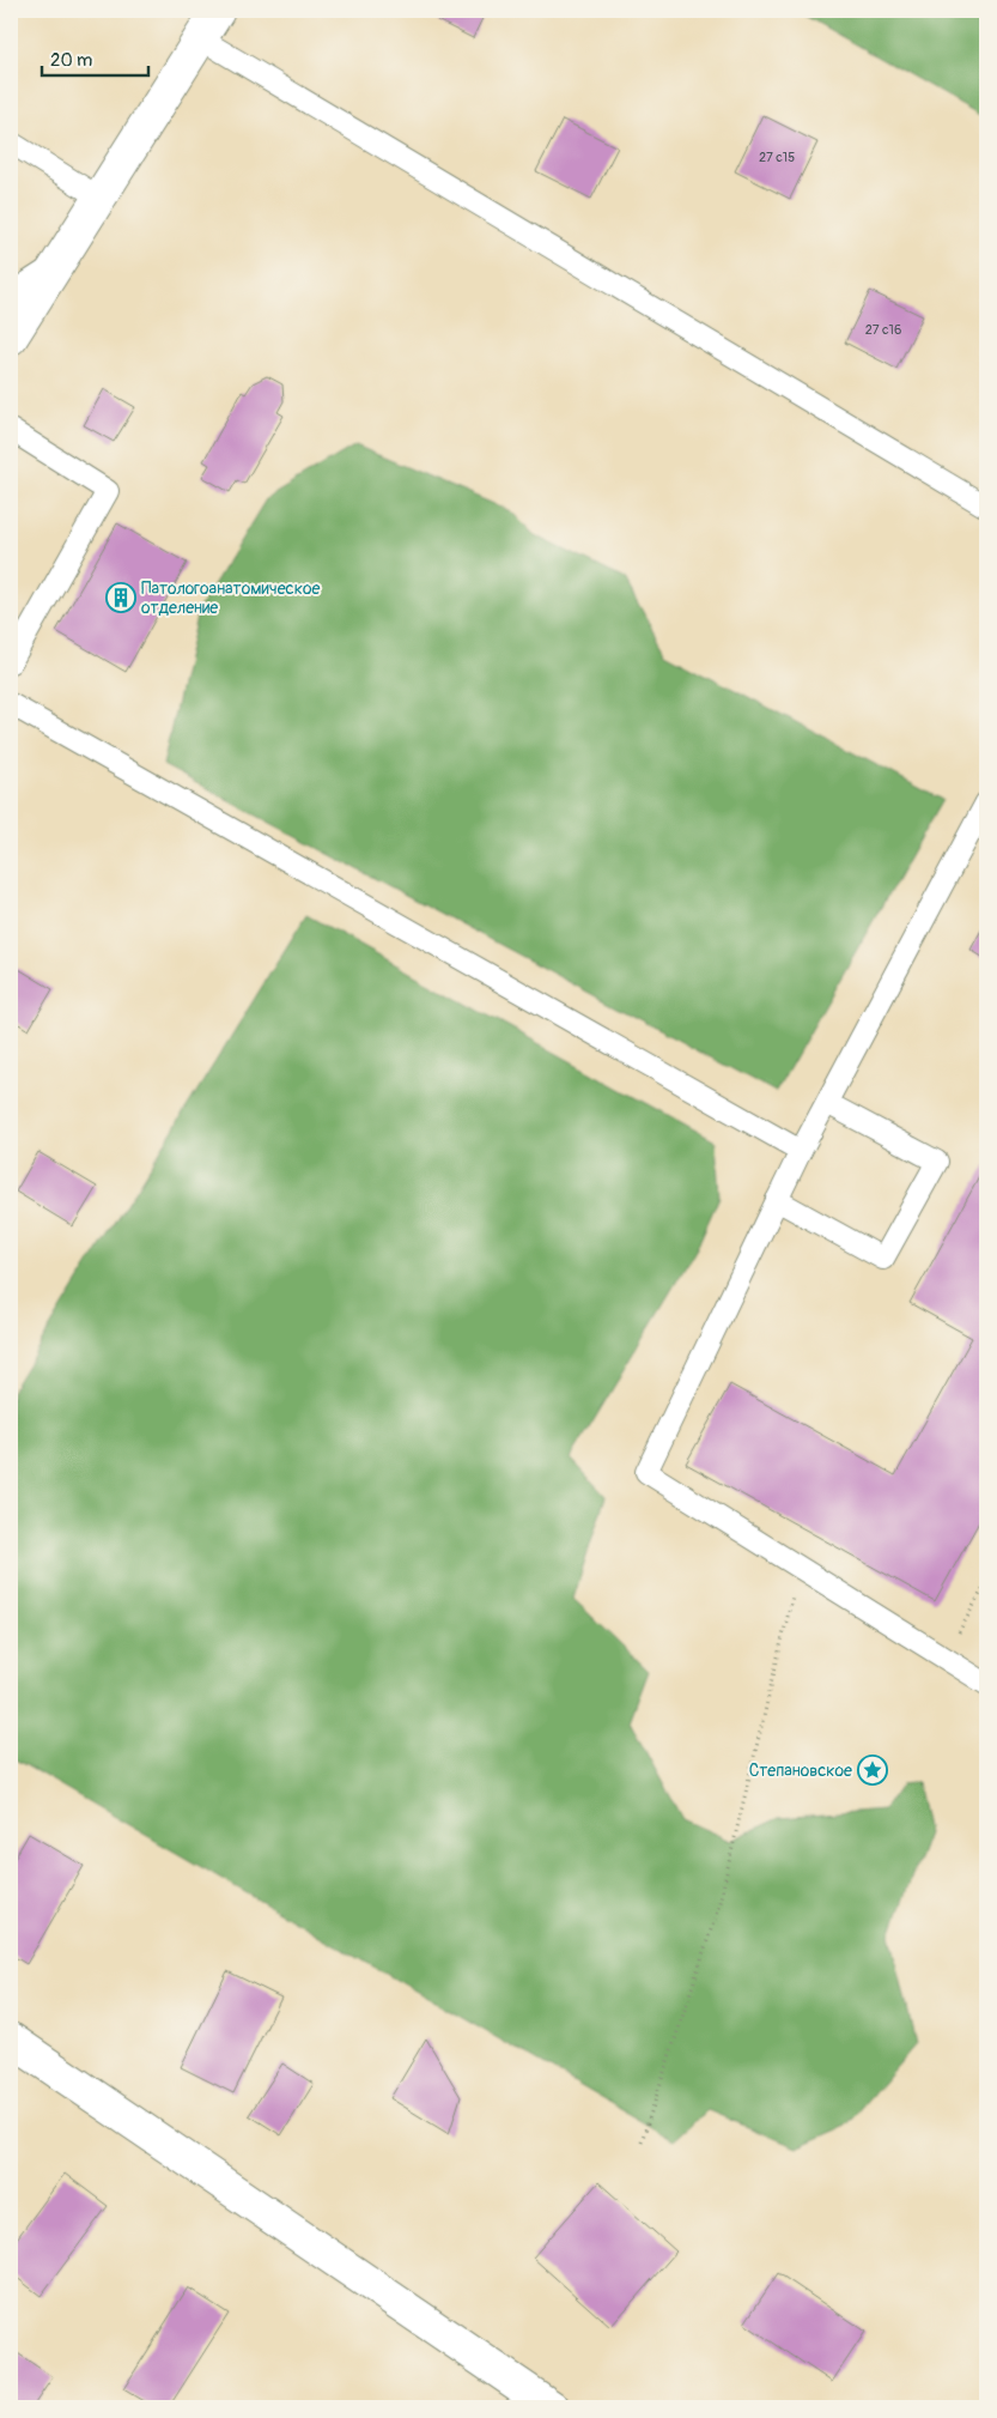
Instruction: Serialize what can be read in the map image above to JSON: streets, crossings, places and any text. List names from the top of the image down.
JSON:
{
  "places": {
    "building": ["Патологоанатомическое отделение"],
    "place": ["Степановское"]
  },
  "house_numbers": ["27 с15", "27 с16"],
  "scale_bar": "20 m"
}
